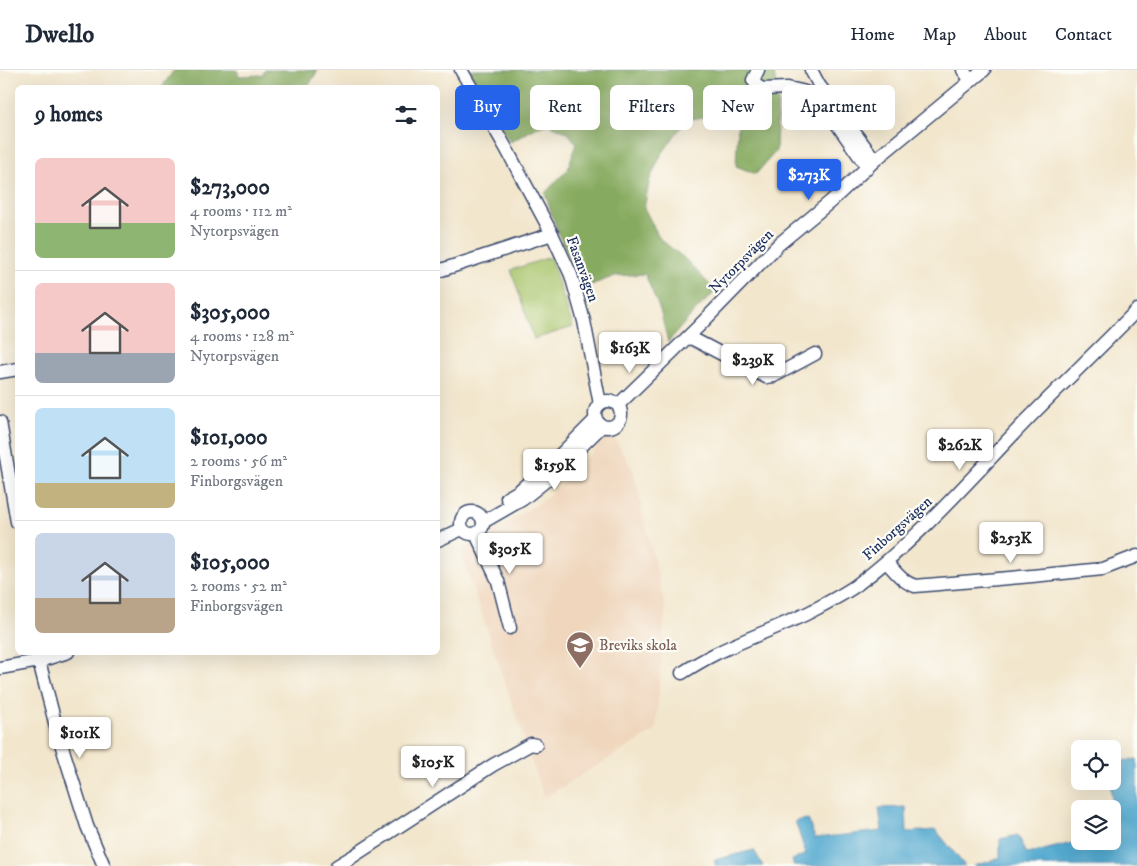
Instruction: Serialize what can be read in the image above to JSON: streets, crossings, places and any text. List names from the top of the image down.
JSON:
{
  "streets": {
    "street": ["Nytorpsvägen", "Fasanvägen", "Finborgsvägen"]
  },
  "crossings": [
    ["Nytorpsvägen", "Fasanvägen"]
  ],
  "places": {
    "school or university": ["Breviks skola"]
  },
  "page": {
    "header": "Dwello",
    "nav": [
      "Home",
      "Map",
      "About",
      "Contact"
    ],
    "chip": [
      "Buy",
      "Rent",
      "Filters",
      "New",
      "Apartment"
    ],
    "heading": "9 homes",
    "list": [
      {
        "name": "$273,000",
        "note": "4 rooms · 112 m² · Nytorpsvägen"
      },
      {
        "name": "$305,000",
        "note": "4 rooms · 128 m² · Nytorpsvägen"
      },
      {
        "name": "$101,000",
        "note": "2 rooms · 56 m² · Finborgsvägen"
      },
      {
        "name": "$105,000",
        "note": "2 rooms · 52 m² · Finborgsvägen"
      }
    ],
    "price": [
      "$273K",
      "$163K",
      "$239K",
      "$262K",
      "$159K",
      "$253K",
      "$305K",
      "$101K",
      "$105K"
    ]
  }
}
